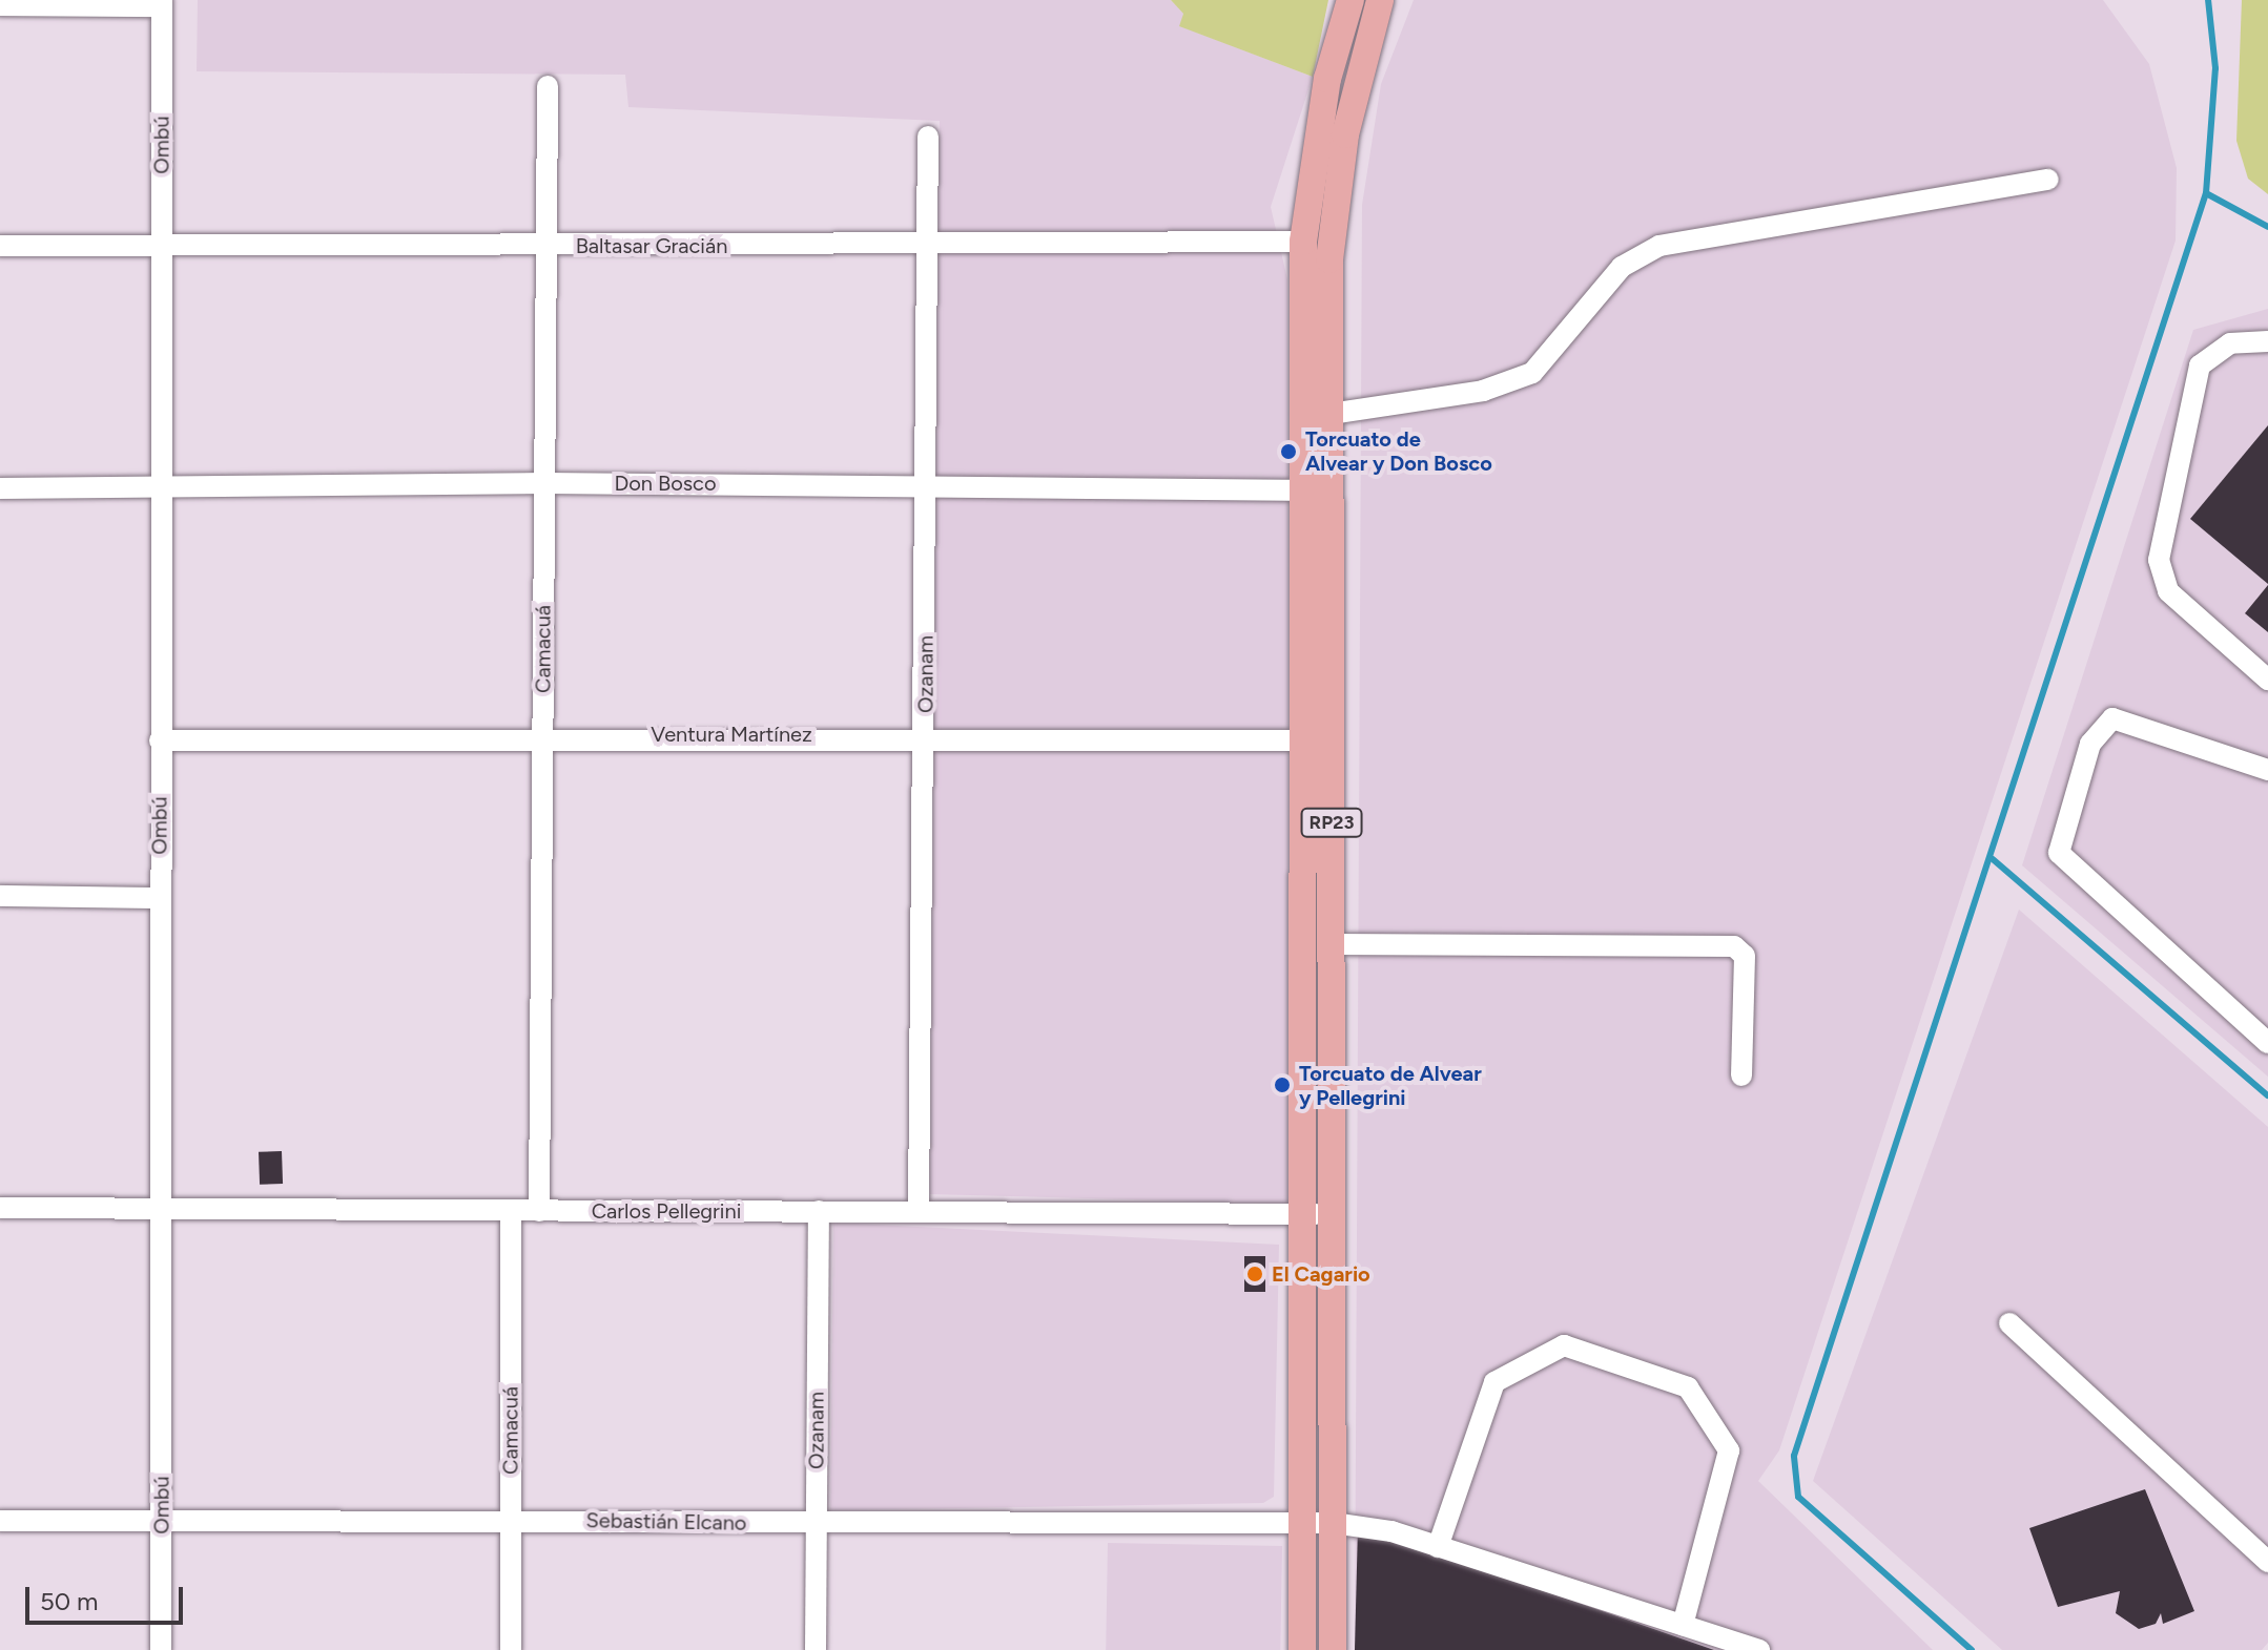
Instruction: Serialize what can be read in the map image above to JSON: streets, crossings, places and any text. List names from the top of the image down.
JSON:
{
  "streets": {
    "main road": ["RP23"],
    "street": [
      "Ombú",
      "Baltasar Gracián",
      "Don Bosco",
      "Camacuá",
      "Ozanam",
      "Ventura Martínez",
      "Carlos Pellegrini",
      "Sebastián Elcano"
    ]
  },
  "crossings": [
    ["Ombú", "Baltasar Gracián"],
    ["Ombú", "Don Bosco"],
    ["Ombú", "Ventura Martínez"],
    ["Ombú", "Carlos Pellegrini"],
    ["Ombú", "Sebastián Elcano"],
    ["Baltasar Gracián", "Camacuá"],
    ["Baltasar Gracián", "Ozanam"],
    ["Baltasar Gracián", "RP23"],
    ["Don Bosco", "Camacuá"],
    ["Don Bosco", "Ozanam"],
    ["Don Bosco", "RP23"],
    ["Camacuá", "Ventura Martínez"],
    ["Camacuá", "Carlos Pellegrini"],
    ["Camacuá", "Sebastián Elcano"],
    ["Ozanam", "Ventura Martínez"],
    ["Ozanam", "Carlos Pellegrini"],
    ["Ozanam", "Sebastián Elcano"],
    ["Ventura Martínez", "RP23"],
    ["RP23", "Carlos Pellegrini"],
    ["RP23", "Sebastián Elcano"]
  ],
  "places": ["Torcuato de Alvear y Don Bosco", "Torcuato de Alvear y Pellegrini", "El Cagario"],
  "scale_bar": "50 m"
}
